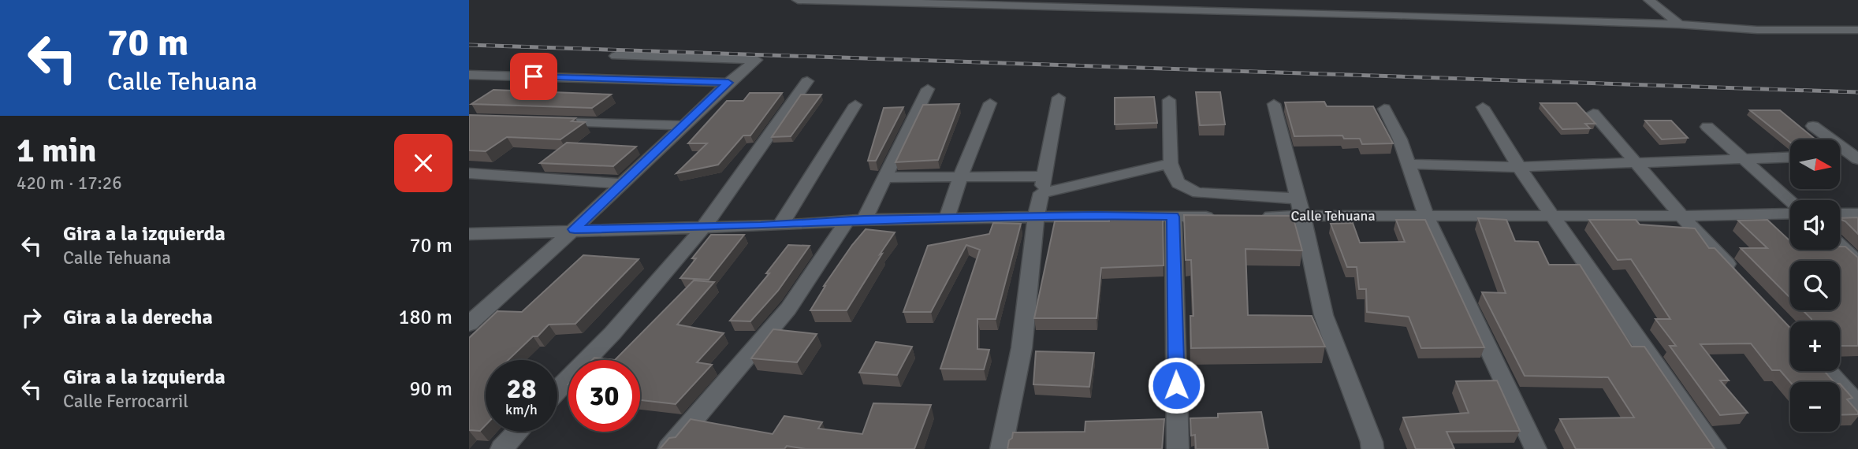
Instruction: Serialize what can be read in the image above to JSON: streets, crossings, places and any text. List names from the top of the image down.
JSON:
{
  "streets": {
    "street": ["Calle Tehuana"]
  },
  "north": "right",
  "page": {
    "turn": ["70 m", "Calle Tehuana"],
    "heading": ["1 min", "420 m · 17:26"],
    "map_buttons": ["+", "−"],
    "list": [
      {
        "name": "Gira a la izquierda",
        "note": "Calle Tehuana",
        "value": "70 m"
      },
      {
        "name": "Gira a la derecha",
        "value": "180 m"
      },
      {
        "name": "Gira a la izquierda",
        "note": "Calle Ferrocarril",
        "value": "90 m"
      }
    ],
    "speed": "28 km/h",
    "limit": "30"
  }
}
